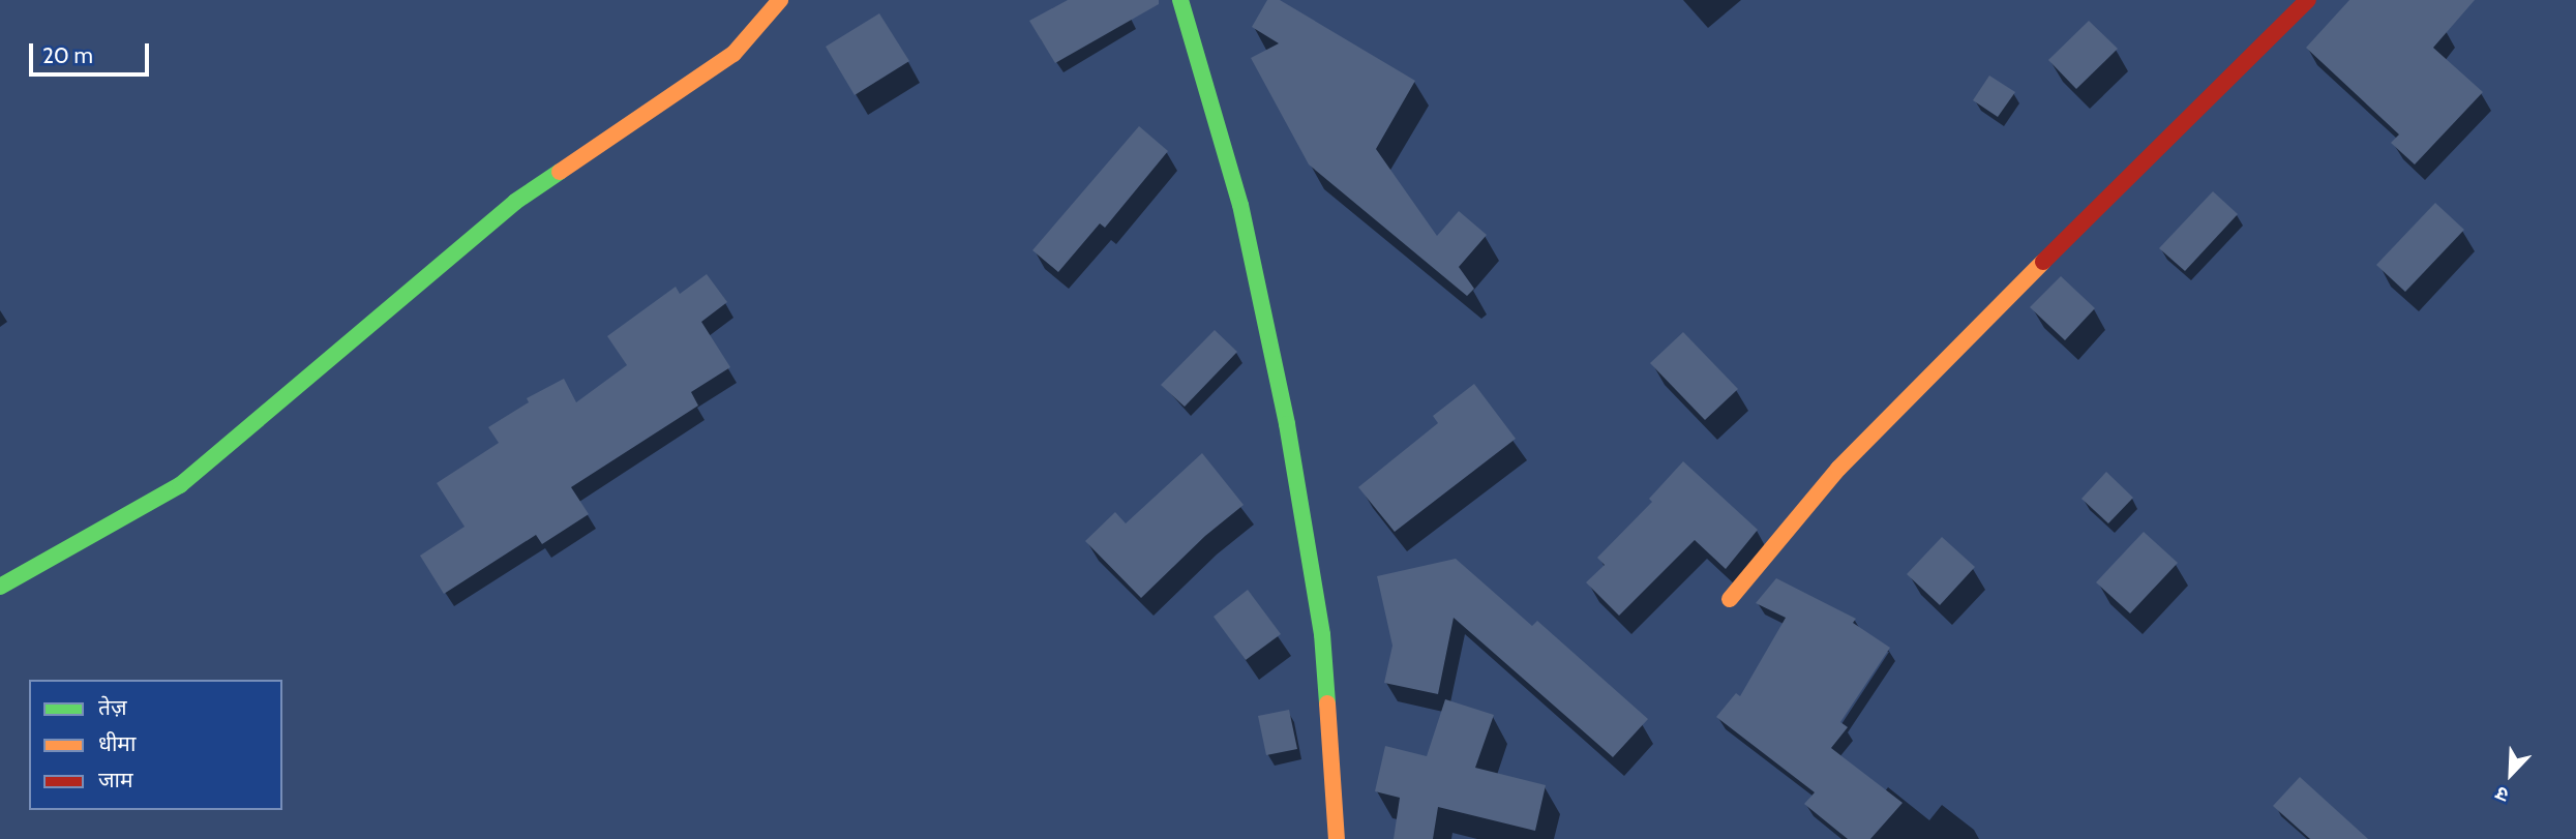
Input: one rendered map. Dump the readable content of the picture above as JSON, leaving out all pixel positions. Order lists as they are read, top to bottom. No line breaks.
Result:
{"legend":["तेज़","धीमा","जाम"],"scale_bar":"20 m","north":"bottom left"}
